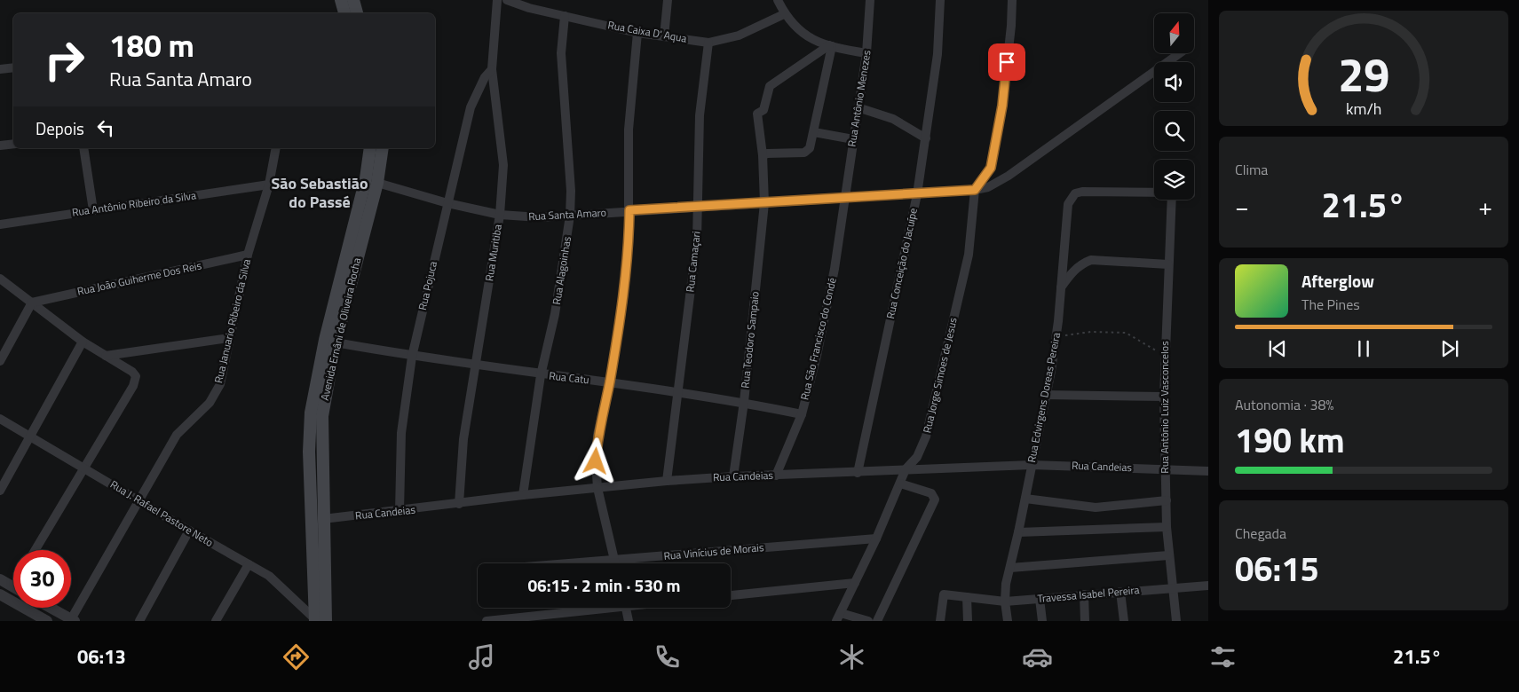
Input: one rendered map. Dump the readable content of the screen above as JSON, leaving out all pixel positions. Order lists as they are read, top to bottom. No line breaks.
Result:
{"streets":{"main road":["Avenida Ernâni de Oliveira Rocha"],"street":["Rua Caixa D' Aqua","Rua Antônio Menezes","Rua Antônio Ribeiro da Silva","Rua Santa Amaro","Rua Muritiba","Rua Camaçari","Rua Conceição do Jacuípe","Rua Alagoinhas","Rua João Guiherme Dos Reis","Rua Pojuca","Rua Januario Ribeiro da Silva","Rua São Francisco do Condé","Rua Teodoro Sampaio","Rua Jorge Simoes de Jesus","Rua Catu","Rua Edvirgens Doreas Pereira","Rua Antônio Luiz Vasconcelos","Rua Candeias","Rua J. Rafael Pastore Neto","Rua Vinícius de Morais","Travessa Isabel Pereira"]},"crossings":[["Rua Caixa D' Aqua","Rua Camaçari"],["Rua Caixa D' Aqua","Rua Alagoinhas"],["Rua Antônio Menezes","Rua Santa Amaro"],["Rua Antônio Menezes","Rua São Francisco do Condé"],["Rua Antônio Ribeiro da Silva","Rua Januario Ribeiro da Silva"],["Rua Santa Amaro","Rua Muritiba"],["Rua Santa Amaro","Rua Camaçari"],["Rua Santa Amaro","Rua Conceição do Jacuípe"],["Rua Santa Amaro","Rua Alagoinhas"],["Rua Santa Amaro","Rua Pojuca"],["Rua Santa Amaro","Avenida Ernâni de Oliveira Rocha"],["Rua Santa Amaro","Rua São Francisco do Condé"],["Rua Santa Amaro","Rua Teodoro Sampaio"],["Rua Santa Amaro","Rua Jorge Simoes de Jesus"],["Rua Muritiba","Rua Pojuca"],["Rua Muritiba","Rua Catu"],["Rua Muritiba","Rua Candeias"],["Rua Camaçari","Rua Catu"],["Rua Camaçari","Rua Candeias"],["Rua Conceição do Jacuípe","Rua Candeias"],["Rua Alagoinhas","Rua Catu"],["Rua Alagoinhas","Rua Candeias"],["Rua João Guiherme Dos Reis","Rua Januario Ribeiro da Silva"],["Rua Pojuca","Rua Catu"],["Rua Pojuca","Rua Candeias"],["Rua Januario Ribeiro da Silva","Rua J. Rafael Pastore Neto"],["Avenida Ernâni de Oliveira Rocha","Rua Catu"],["Avenida Ernâni de Oliveira Rocha","Rua Candeias"],["Avenida Ernâni de Oliveira Rocha","Rua J. Rafael Pastore Neto"],["Rua São Francisco do Condé","Rua Catu"],["Rua São Francisco do Condé","Rua Candeias"],["Rua Teodoro Sampaio","Rua Catu"],["Rua Teodoro Sampaio","Rua Candeias"],["Rua Jorge Simoes de Jesus","Rua Candeias"],["Rua Jorge Simoes de Jesus","Rua Vinícius de Morais"],["Rua Edvirgens Doreas Pereira","Rua Candeias"],["Rua Edvirgens Doreas Pereira","Travessa Isabel Pereira"],["Rua Antônio Luiz Vasconcelos","Rua Candeias"],["Rua Antônio Luiz Vasconcelos","Travessa Isabel Pereira"]],"districts":["São Sebastião do Passé"],"north":"top","page":{"turn":["180 m","Rua Santa Amaro"],"then":"Depois","tile":["Clima",["Autonomia · 38%","190 km"],["Chegada","06:15"]],"heat":["−","21.5°","+"],"song":["Afterglow","The Pines"],"limit":"30","trip":"06:15 · 2 min · 530 m","tabs":["06:13","21.5°"],"gauge":["29","km/h"]}}
